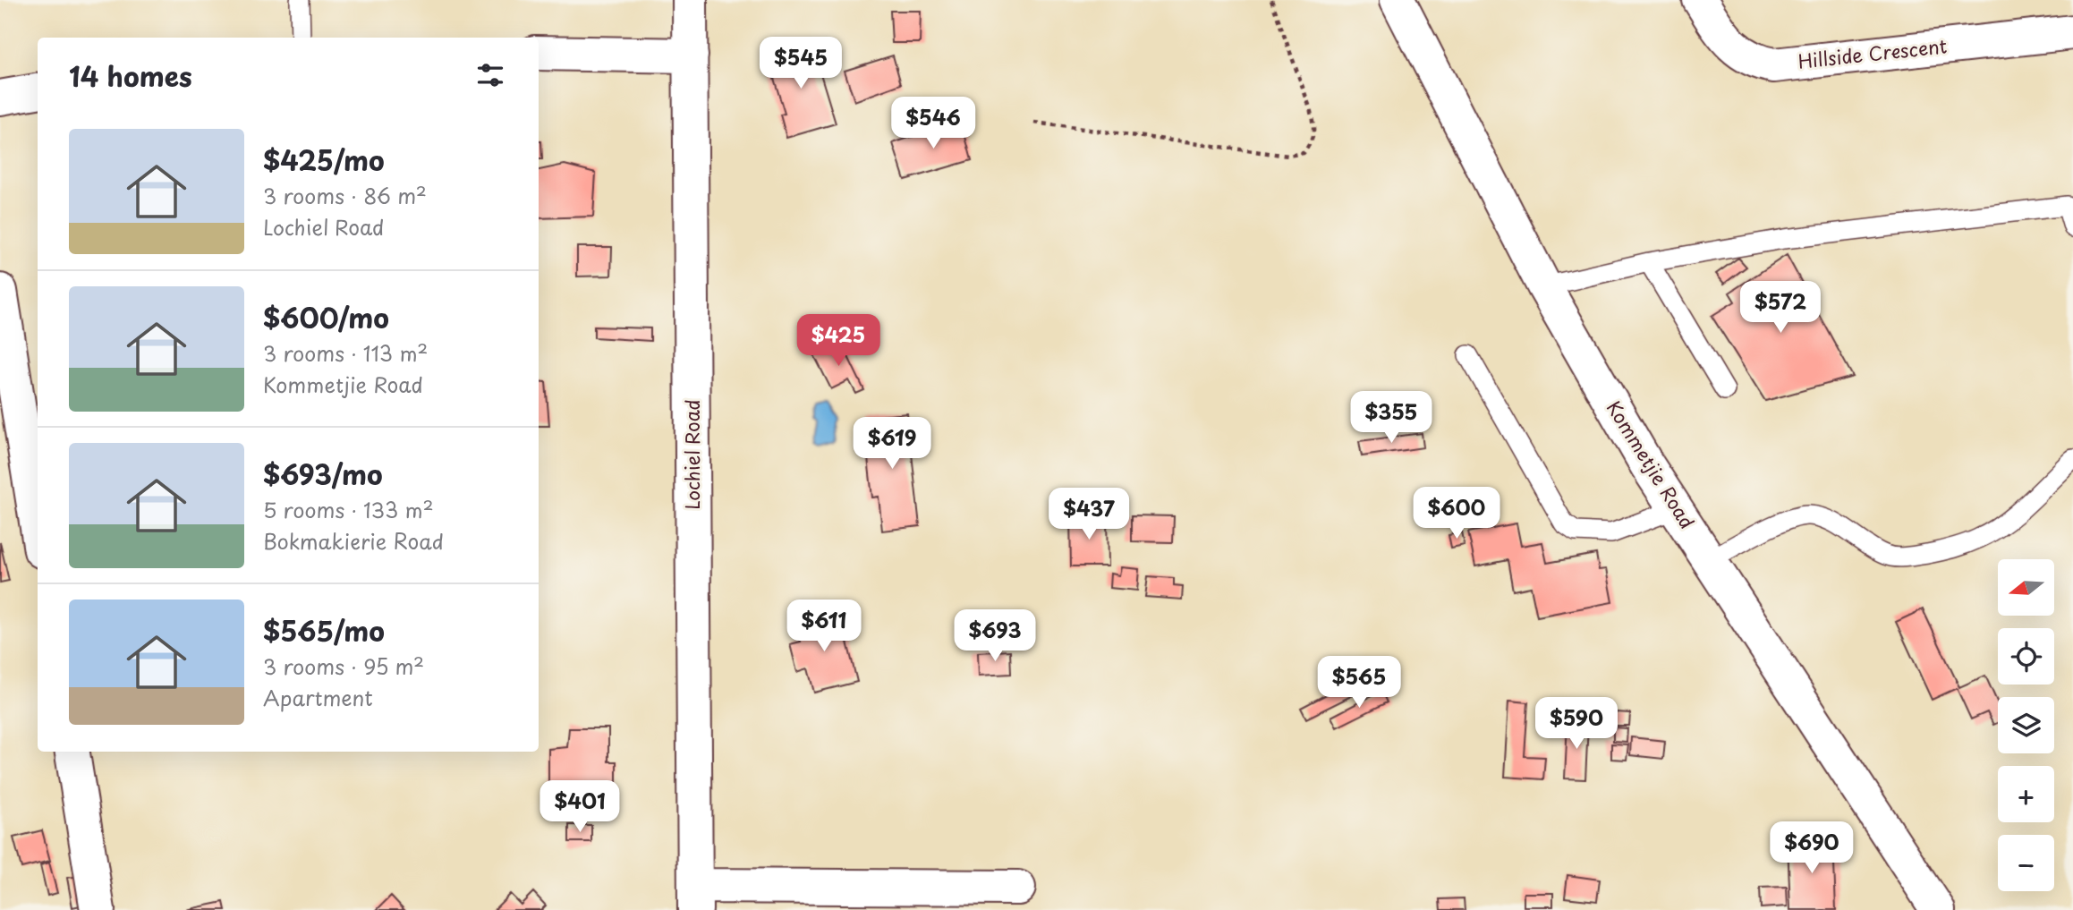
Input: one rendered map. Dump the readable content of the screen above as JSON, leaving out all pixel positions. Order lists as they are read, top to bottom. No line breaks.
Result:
{"streets":{"street":["Hillside Crescent","Lochiel Road","Kommetjie Road"]},"north":"left","page":{"price":["$545","$546","$572","$425","$355","$619","$600","$437","$611","$693","$565","$590","$401","$690"],"heading":"14 homes","list":[{"name":"$425/mo","note":"3 rooms · 86 m² · Lochiel Road"},{"name":"$600/mo","note":"3 rooms · 113 m² · Kommetjie Road"},{"name":"$693/mo","note":"5 rooms · 133 m² · Bokmakierie Road"},{"name":"$565/mo","note":"3 rooms · 95 m² · Apartment"}],"map_buttons":["+","−"]}}
